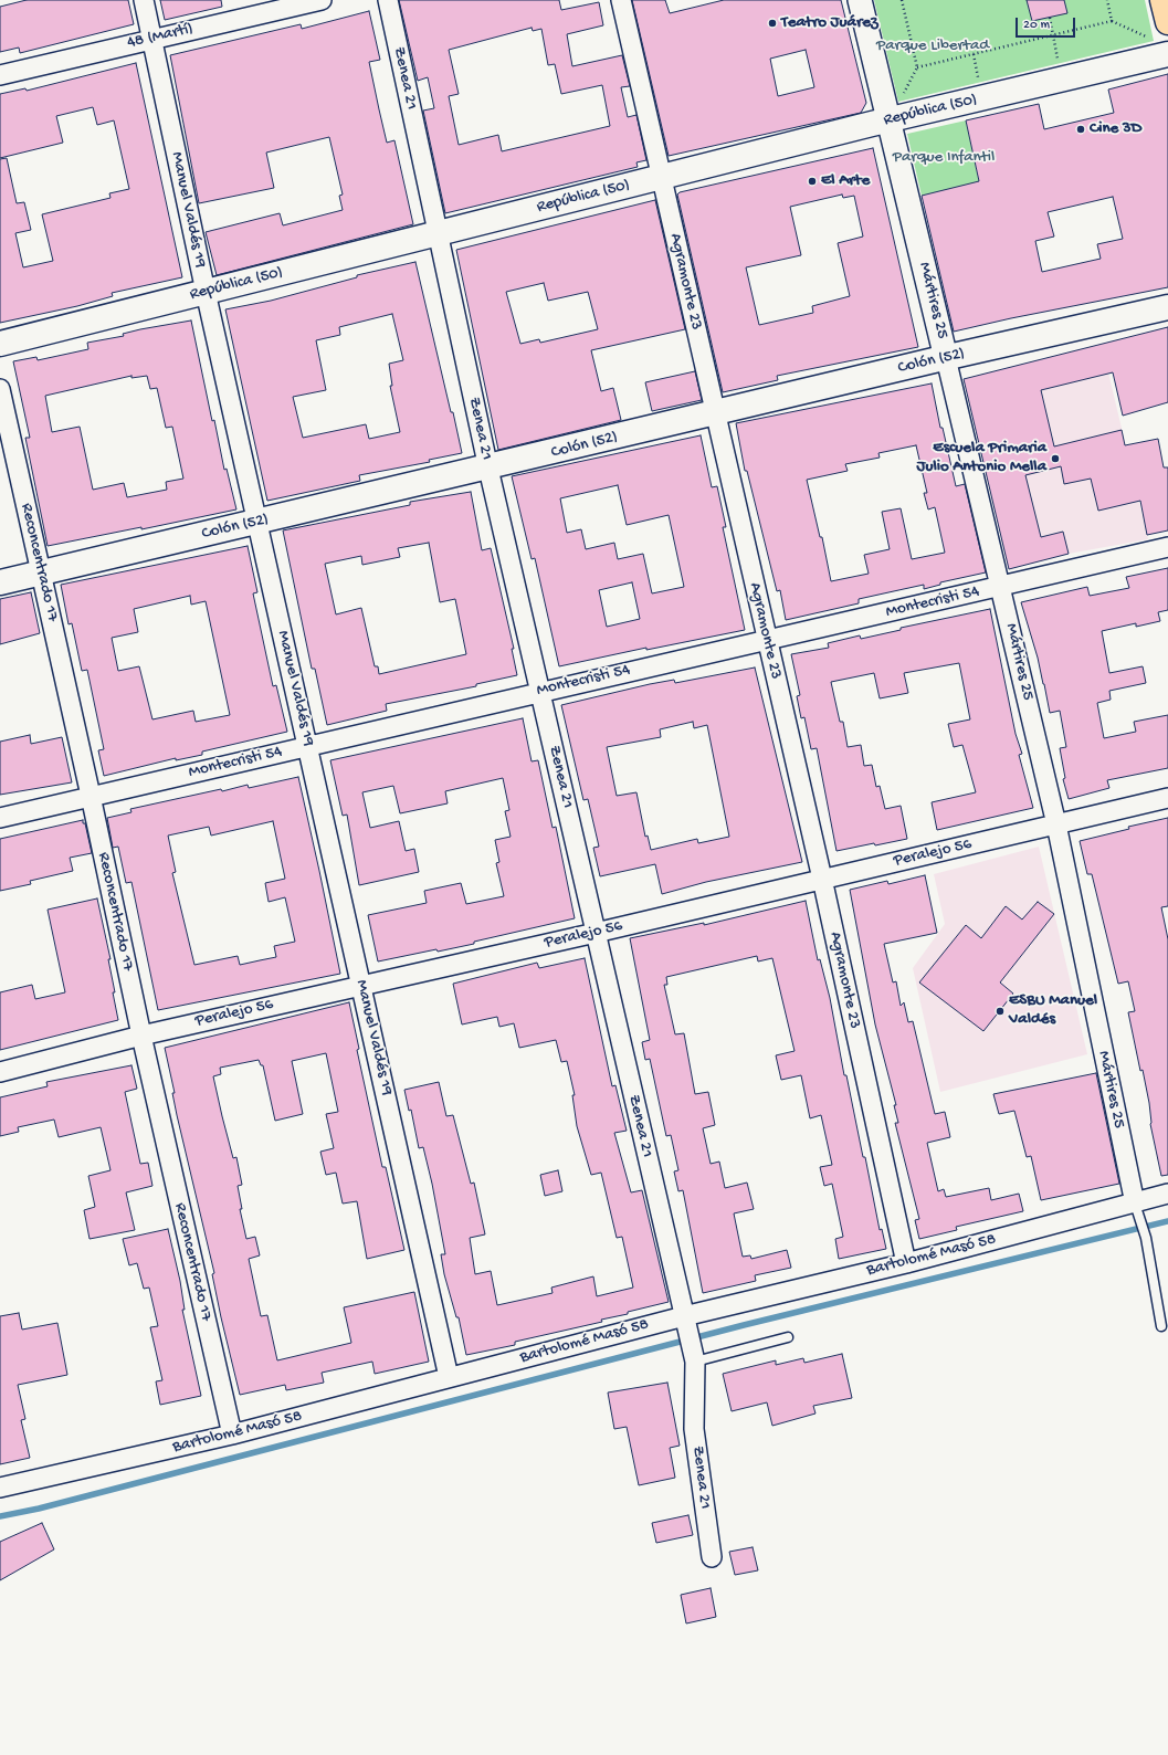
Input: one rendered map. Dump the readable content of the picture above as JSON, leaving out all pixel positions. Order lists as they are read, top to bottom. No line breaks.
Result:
{"streets":{"main road":["República (50)","Colón (52)"],"street":["48 (Martí)","Zenea 21","Manuel Valdés 19","Agramonte 23","Mártires 25","Reconcentrado 17","Montecristi 54","Peralejo 56","Bartolomé Masó 58"]},"crossings":[["48 (Martí)","Manuel Valdés 19"],["Zenea 21","República (50)"],["Zenea 21","Colón (52)"],["Zenea 21","Montecristi 54"],["Zenea 21","Peralejo 56"],["Zenea 21","Bartolomé Masó 58"],["República (50)","Manuel Valdés 19"],["República (50)","Agramonte 23"],["República (50)","Mártires 25"],["Manuel Valdés 19","Colón (52)"],["Manuel Valdés 19","Montecristi 54"],["Manuel Valdés 19","Peralejo 56"],["Manuel Valdés 19","Bartolomé Masó 58"],["Agramonte 23","Colón (52)"],["Agramonte 23","Montecristi 54"],["Agramonte 23","Peralejo 56"],["Agramonte 23","Bartolomé Masó 58"],["Mártires 25","Colón (52)"],["Mártires 25","Montecristi 54"],["Mártires 25","Peralejo 56"],["Mártires 25","Bartolomé Masó 58"],["Colón (52)","Reconcentrado 17"],["Reconcentrado 17","Montecristi 54"],["Reconcentrado 17","Peralejo 56"],["Reconcentrado 17","Bartolomé Masó 58"]],"parks":["Parque Libertad","Parque Infantil"],"places":["Teatro Juárez","Cine 3D","El Arte","Escuela Primaria Julio Antonio Mella","ESBU Manuel Valdés"],"scale_bar":"20 m"}
